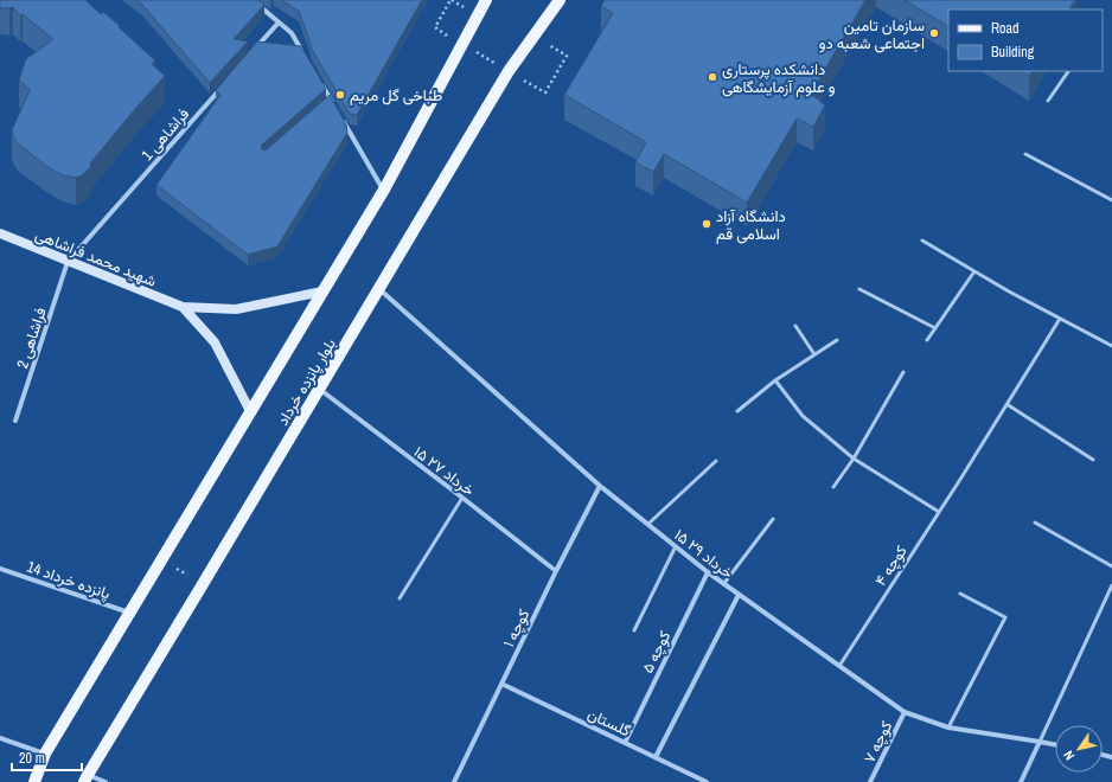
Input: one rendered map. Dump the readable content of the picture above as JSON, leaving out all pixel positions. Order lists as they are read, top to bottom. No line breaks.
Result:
{"streets":{"main road":["شهید محمد فراشاهی","بلوار پانزده خرداد"],"street":["فراشاهی 1","فراشاهی 2","۱۵ خرداد ۲۷","۱۵ خرداد ۲۹","پانزده خرداد 14","کوچه ۱","کوچه ۵","گلستان","کوچه ۷"],"lane":["کوچه ۴"]},"crossings":[["فراشاهی 1","شهید محمد فراشاهی"],["فراشاهی 1","فراشاهی 2"],["شهید محمد فراشاهی","فراشاهی 2"],["بلوار پانزده خرداد","۱۵ خرداد ۲۷"],["بلوار پانزده خرداد","۱۵ خرداد ۲۹"],["بلوار پانزده خرداد","پانزده خرداد 14"],["۱۵ خرداد ۲۷","کوچه ۱"],["۱۵ خرداد ۲۹","کوچه ۴"],["۱۵ خرداد ۲۹","کوچه ۱"],["۱۵ خرداد ۲۹","کوچه ۵"],["۱۵ خرداد ۲۹","کوچه ۷"],["کوچه ۱","گلستان"],["کوچه ۵","گلستان"]],"places":["سازمان تامین اجتماعی شعبه دو","دانشکده پرستاری و علوم آزمایشگاهی","طباخی گل مریم","دانشگاه آزاد اسلامی قم"],"legend":["Road","Building"],"scale_bar":"20 m","north":"bottom left"}
